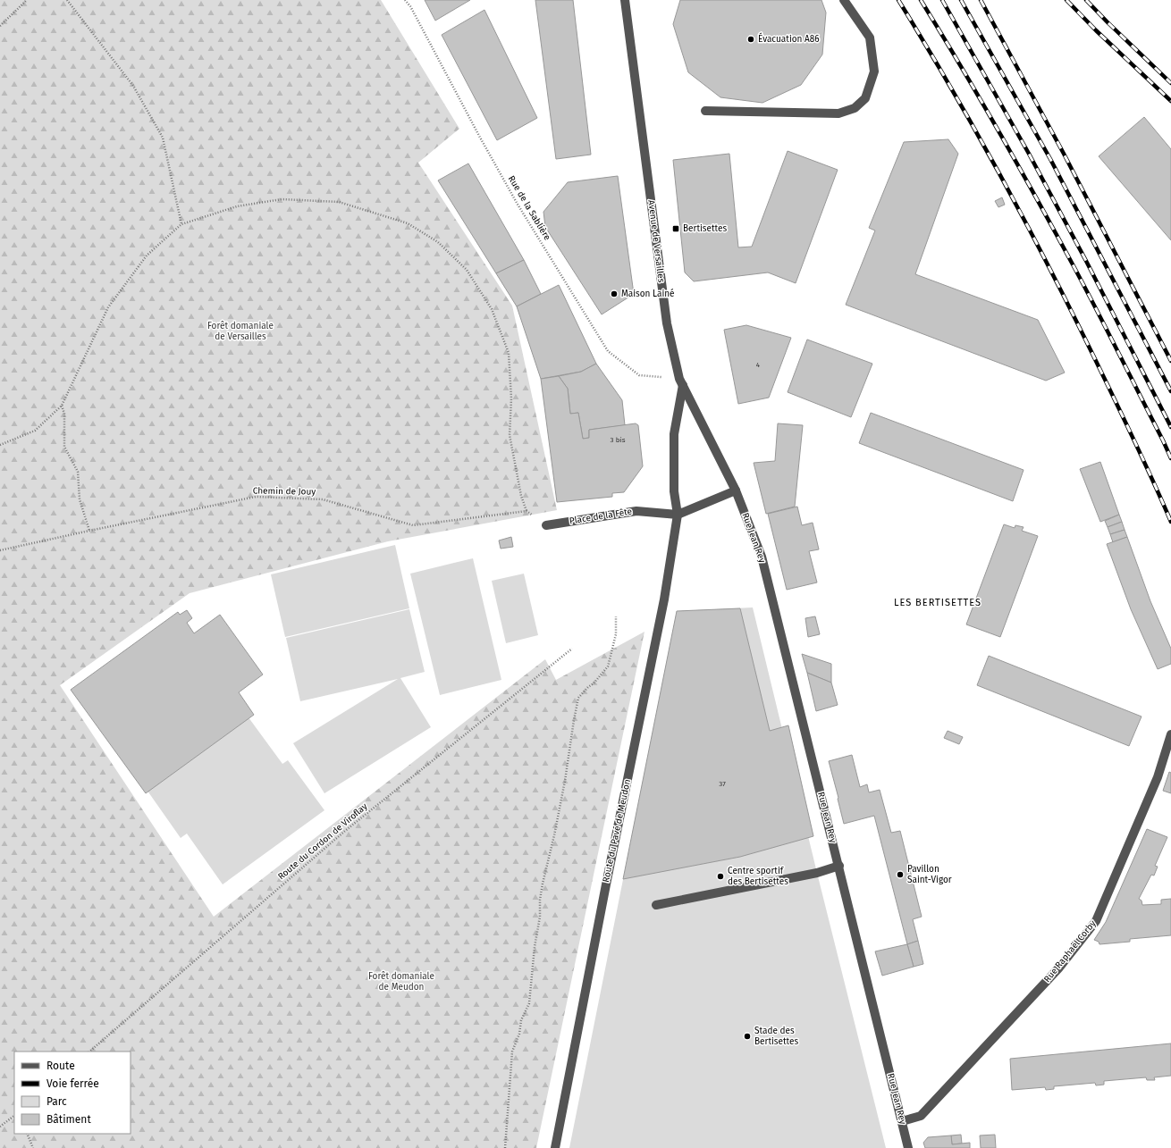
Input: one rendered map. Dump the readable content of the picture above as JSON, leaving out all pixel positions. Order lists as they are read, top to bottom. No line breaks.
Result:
{"streets":{"street":["Avenue de Versailles","Place de la Fête","Rue Jean Rey","Route du Pavé de Meudon","Rue Raphaël Corby"],"path":["Rue de la Sablière","Chemin de Jouy","Route du Cordon de Viroflay"]},"crossings":[["Rue de la Sablière","Avenue de Versailles"],["Rue de la Sablière","Route du Pavé de Meudon"],["Avenue de Versailles","Rue Jean Rey"],["Avenue de Versailles","Route du Pavé de Meudon"],["Place de la Fête","Route du Pavé de Meudon"],["Rue Jean Rey","Rue Raphaël Corby"]],"districts":["LES BERTISETTES"],"parks":["Forêt domaniale de Versailles","Forêt domaniale de Meudon"],"places":{"other":["Évacuation A86","Maison Lainé","Pavillon Saint-Vigor","Centre sportif des Bertisettes","Stade des Bertisettes"],"transit":["Bertisettes"]},"house_numbers":["4","3 bis","37"],"legend":["Route","Voie ferrée","Parc","Bâtiment"]}
